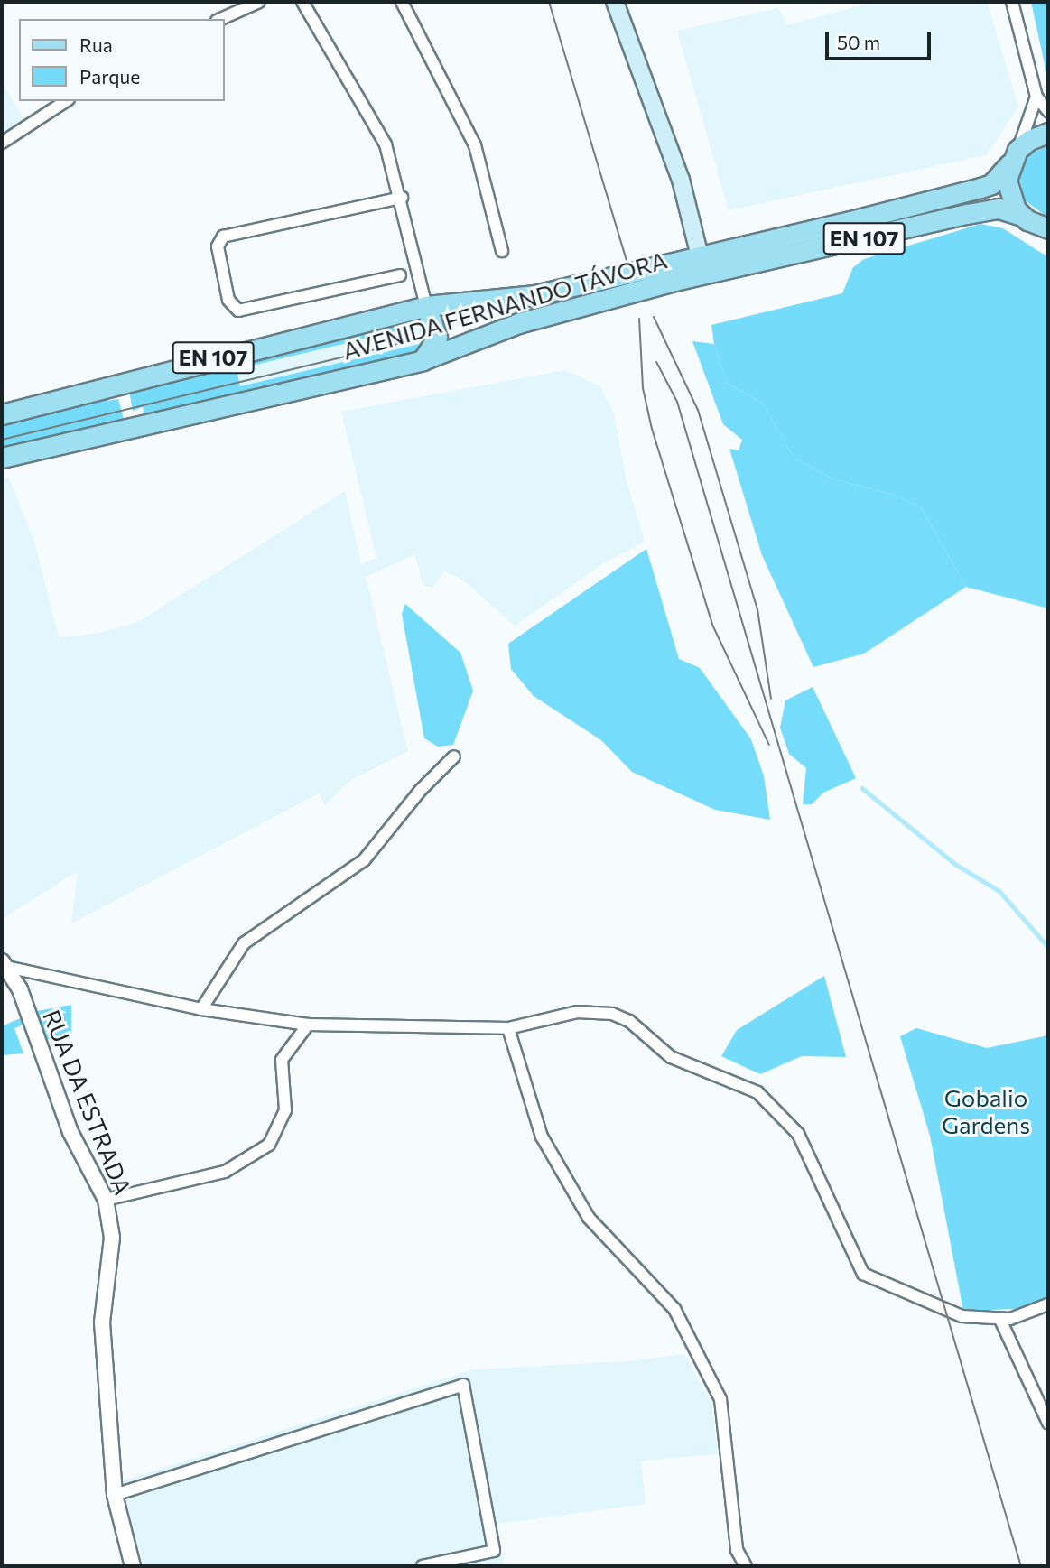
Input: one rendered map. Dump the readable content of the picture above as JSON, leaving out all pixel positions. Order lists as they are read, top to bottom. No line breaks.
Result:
{"streets":{"main road":["EN 107","AVENIDA FERNANDO TÁVORA"],"street":["RUA DA ESTRADA"]},"crossings":[["EN 107","AVENIDA FERNANDO TÁVORA"]],"parks":["Gobalio Gardens"],"legend":["Rua","Parque"],"scale_bar":"50 m"}
